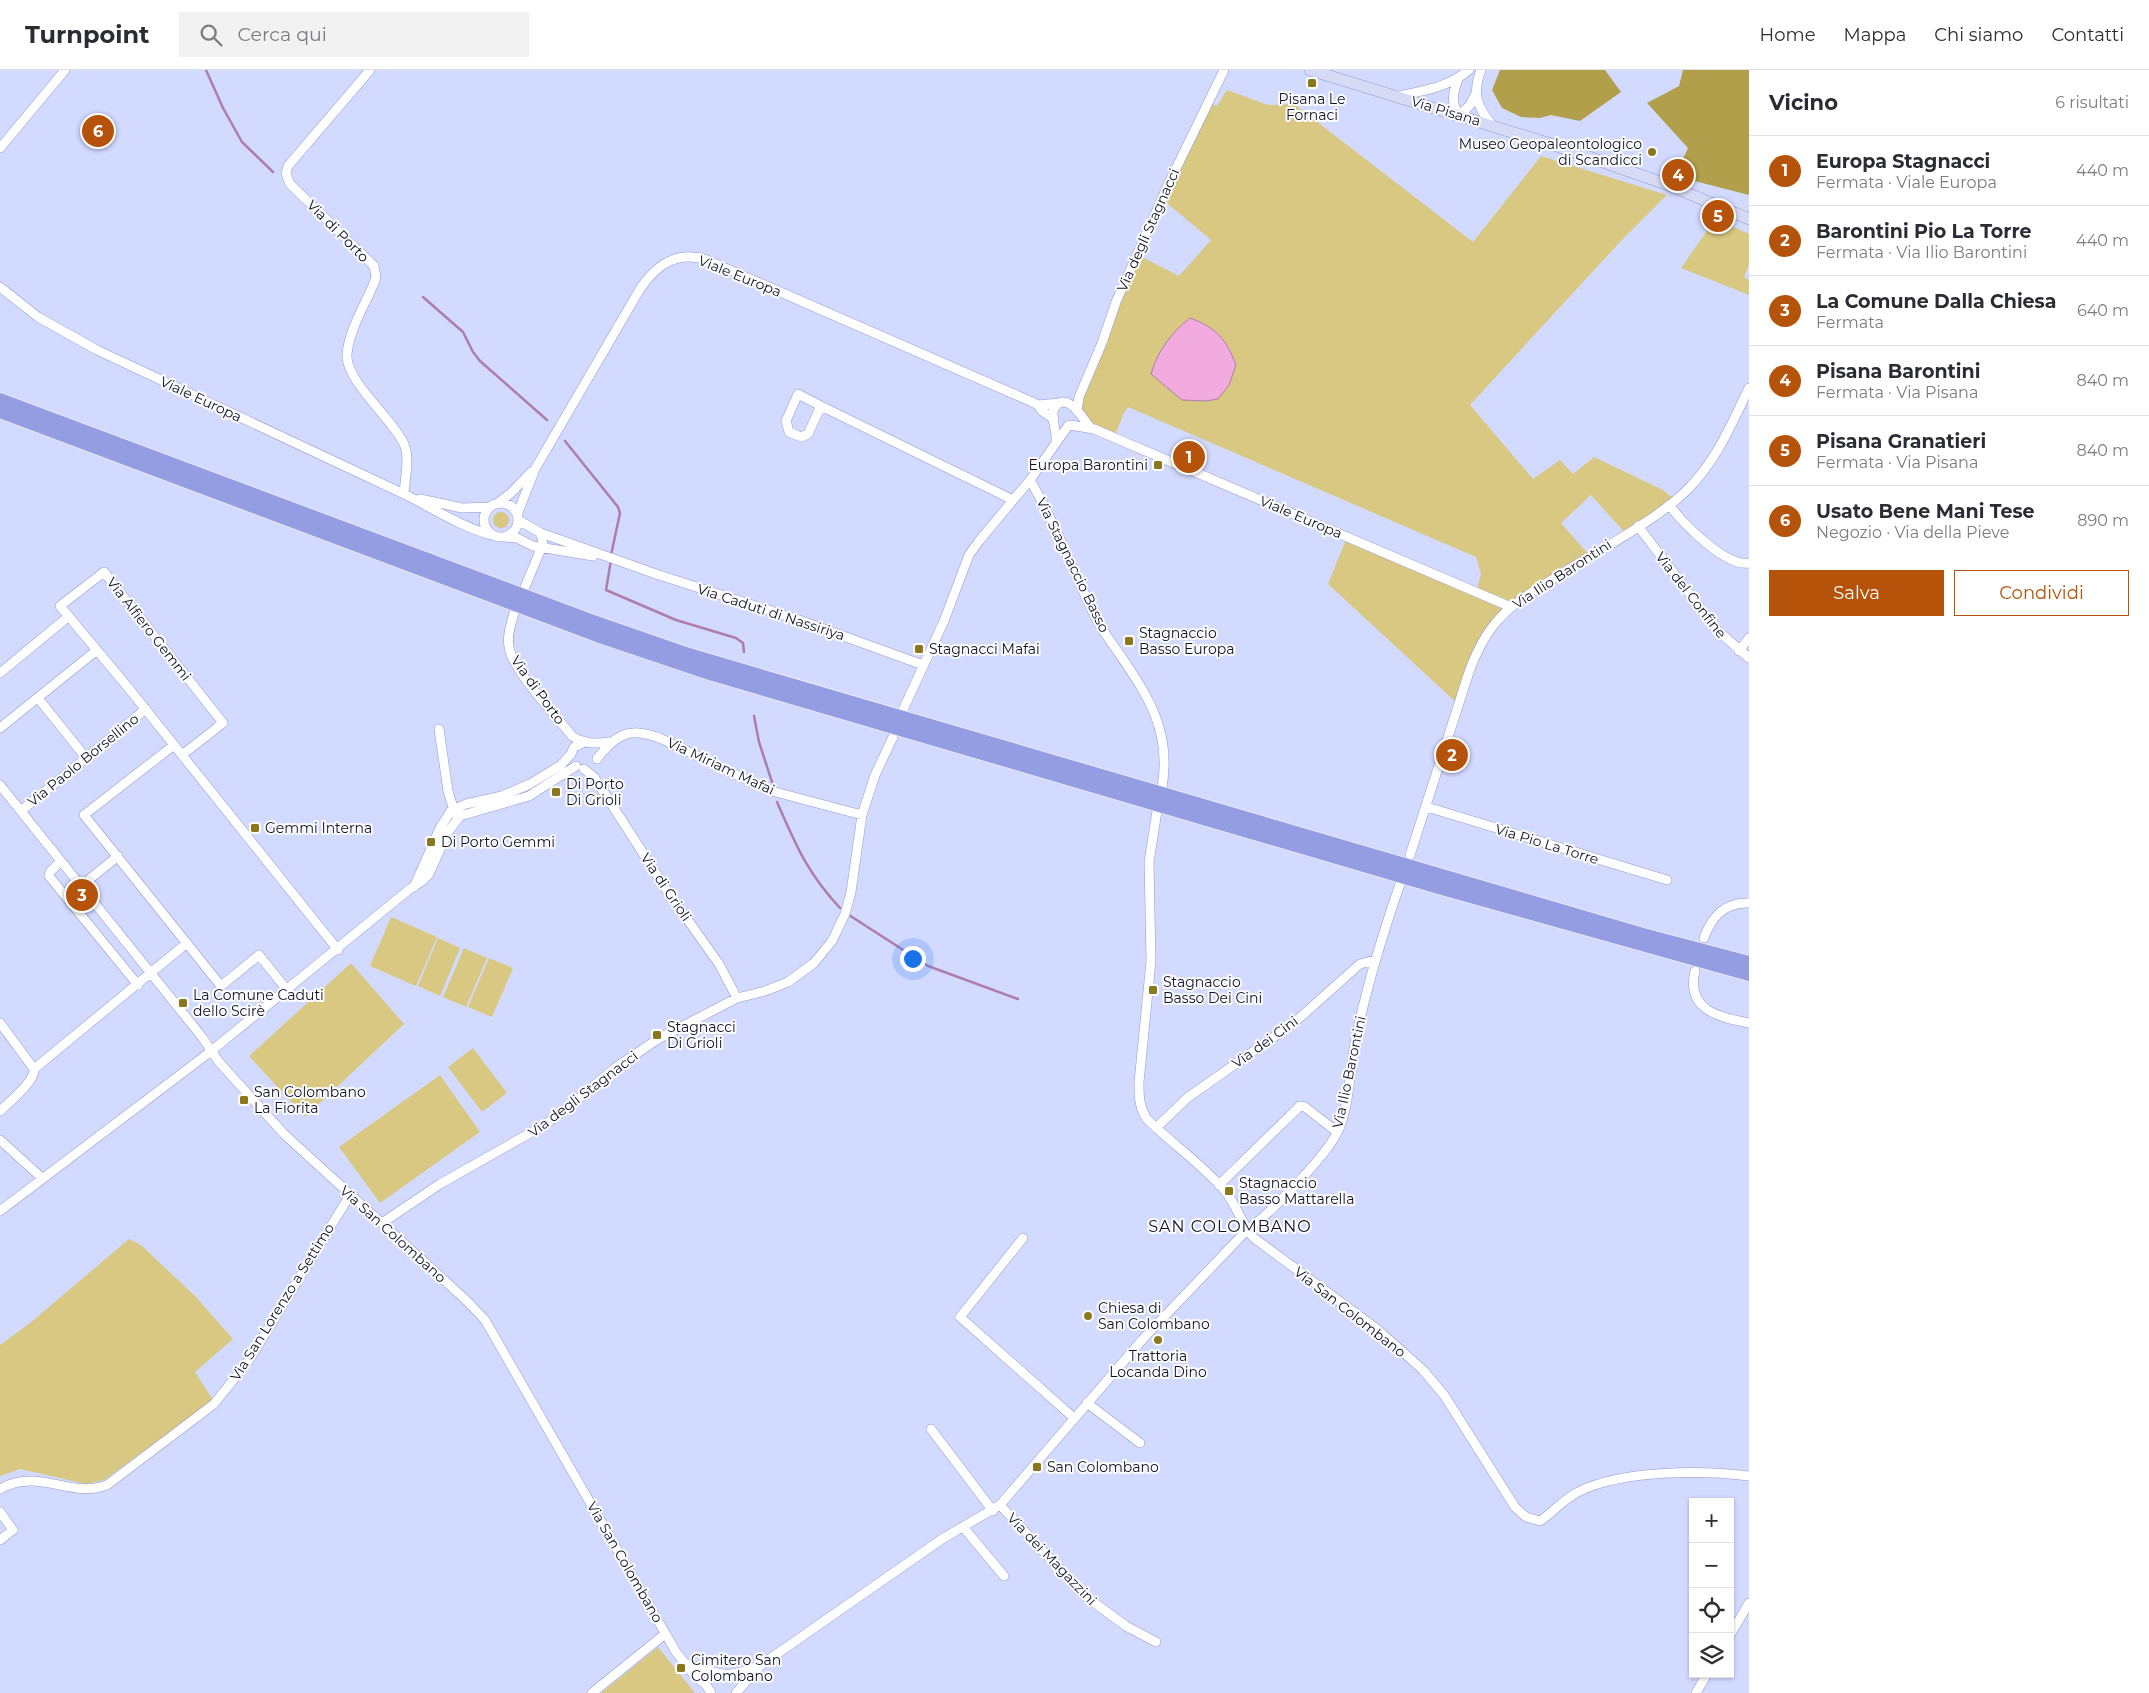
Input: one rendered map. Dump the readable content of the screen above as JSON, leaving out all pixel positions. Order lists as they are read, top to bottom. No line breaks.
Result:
{"streets":{"main road":["Via Pisana"],"street":["Via degli Stagnacci","Via di Porto","Viale Europa","Via Stagnaccio Basso","Via Ilio Barontini","Via del Confine","Via Caduti di Nassiriya","Via Alfiero Gemmi","Via Paolo Borsellino","Via Miriam Mafai","Via Pio La Torre","Via di Grioli","Via dei Cini","Via San Colombano","Via San Lorenzo a Settimo","Via dei Magazzini"]},"crossings":[["Via degli Stagnacci","Viale Europa"],["Via degli Stagnacci","Via Stagnaccio Basso"],["Via degli Stagnacci","Via Caduti di Nassiriya"],["Via degli Stagnacci","Via Miriam Mafai"],["Via degli Stagnacci","Via di Grioli"],["Via degli Stagnacci","Via San Colombano"],["Via di Porto","Viale Europa"],["Via di Porto","Via Miriam Mafai"],["Via di Porto","Via di Grioli"],["Viale Europa","Via Ilio Barontini"],["Via Ilio Barontini","Via del Confine"],["Via Ilio Barontini","Via Pio La Torre"],["Via Ilio Barontini","Via dei Cini"],["Via Ilio Barontini","Via San Colombano"],["Via Paolo Borsellino","Via San Colombano"],["Via Miriam Mafai","Via di Grioli"],["Via San Colombano","Via San Lorenzo a Settimo"]],"districts":["SAN COLOMBANO"],"places":{"transit":["Pisana Le Fornaci","Europa Barontini","Stagnaccio Basso Europa","Stagnacci Mafai","Di Porto Di Grioli","Gemmi Interna","Di Porto Gemmi","Stagnaccio Basso Dei Cini","La Comune Caduti dello Scirè","Stagnacci Di Grioli","San Colombano La Fiorita","Stagnaccio Basso Mattarella","San Colombano","Cimitero San Colombano"],"other":["Museo Geopaleontologico di Scandicci","Chiesa di San Colombano","Trattoria Locanda Dino"]},"page":{"header":"Turnpoint","search":"Cerca qui","nav":["Home","Mappa","Chi siamo","Contatti"],"heading":["Vicino","6 risultati"],"pins":["6","4","5","1","2","3"],"list":[{"mark":"1","name":"Europa Stagnacci","note":"Fermata · Viale Europa","value":"440 m"},{"mark":"2","name":"Barontini Pio La Torre","note":"Fermata · Via Ilio Barontini","value":"440 m"},{"mark":"3","name":"La Comune Dalla Chiesa","note":"Fermata","value":"640 m"},{"mark":"4","name":"Pisana Barontini","note":"Fermata · Via Pisana","value":"840 m"},{"mark":"5","name":"Pisana Granatieri","note":"Fermata · Via Pisana","value":"840 m"},{"mark":"6","name":"Usato Bene Mani Tese","note":"Negozio · Via della Pieve","value":"890 m"}],"buttons":["Salva","Condividi"],"map_buttons":["+","−"]}}
